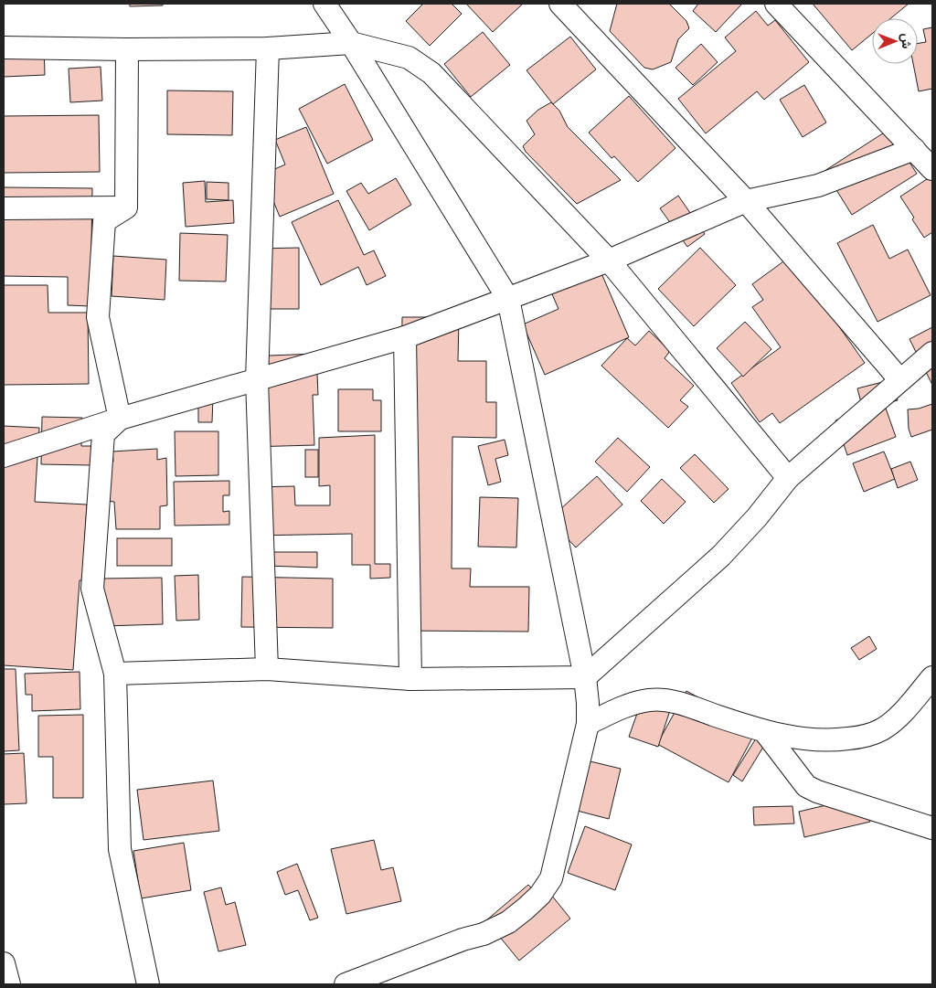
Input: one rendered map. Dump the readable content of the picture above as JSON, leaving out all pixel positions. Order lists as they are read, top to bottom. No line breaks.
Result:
{"north":"right"}
